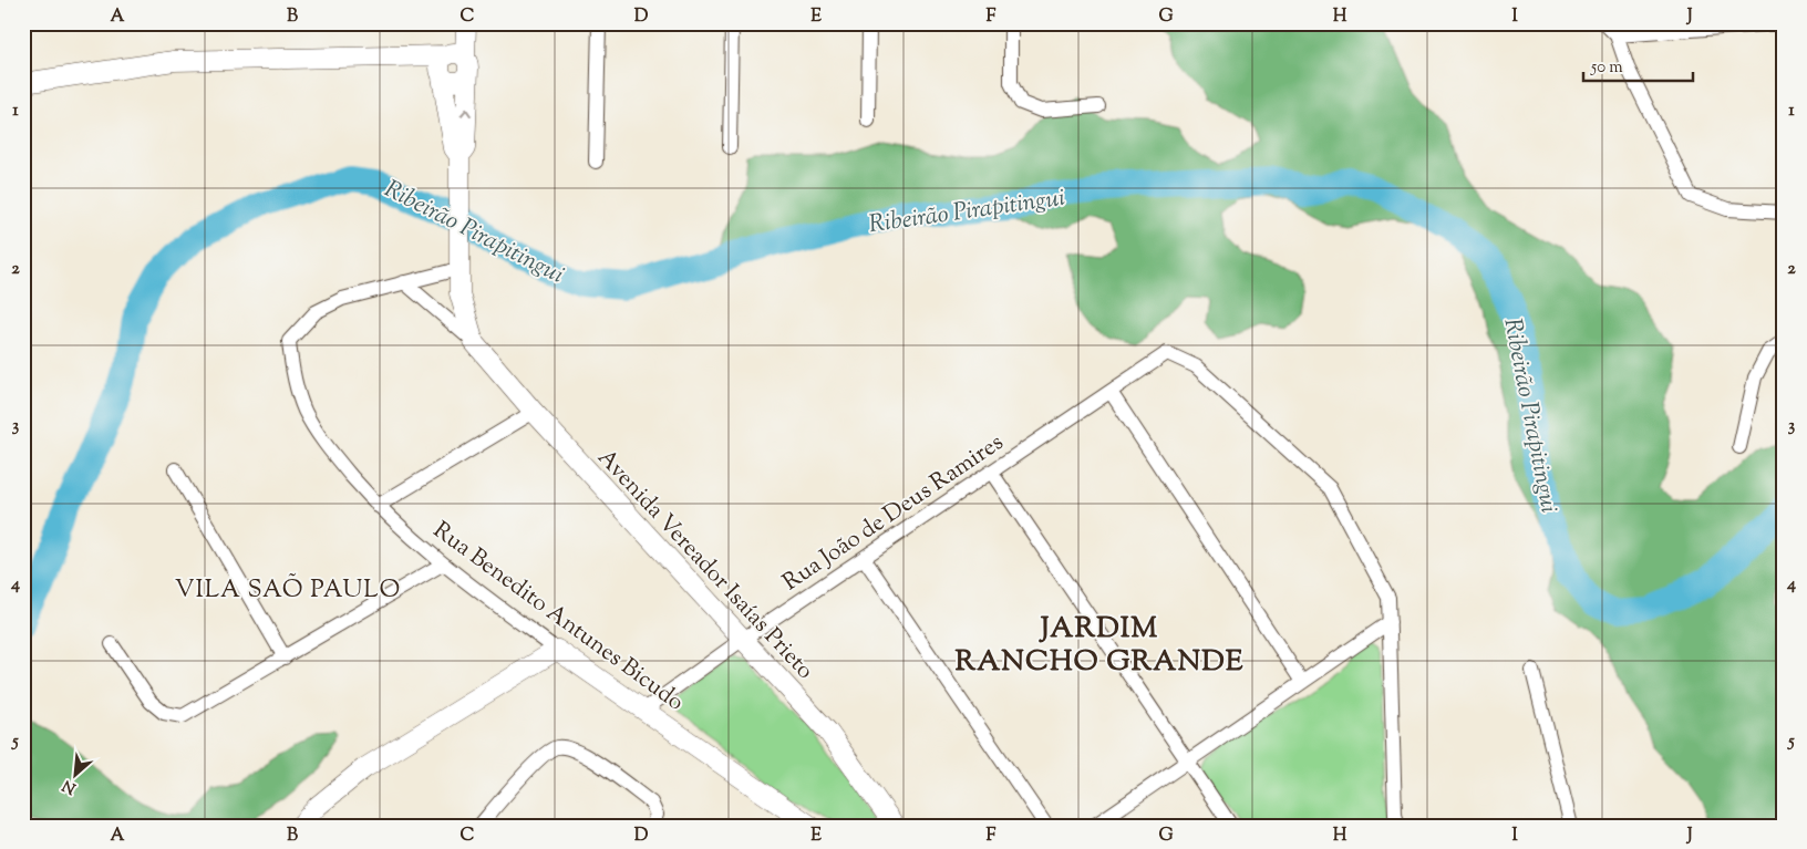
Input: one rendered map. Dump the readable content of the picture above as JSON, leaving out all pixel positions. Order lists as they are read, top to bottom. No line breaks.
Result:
{"streets":{"main road":["Avenida Vereador Isaías Prieto","Rua Benedito Antunes Bicudo"],"street":["Rua João de Deus Ramires"]},"crossings":[["Rua João de Deus Ramires","Avenida Vereador Isaías Prieto"],["Rua João de Deus Ramires","Rua Benedito Antunes Bicudo"],["Avenida Vereador Isaías Prieto","Rua Benedito Antunes Bicudo"]],"districts":["VILA SAÕ PAULO","JARDIM RANCHO GRANDE"],"water":["Ribeirão Pirapitingui"],"scale_bar":"50 m","north":"bottom left","grid":{"columns":["A","B","C","D","E","F","G","H","I","J"],"rows":["1","2","3","4","5"]}}
